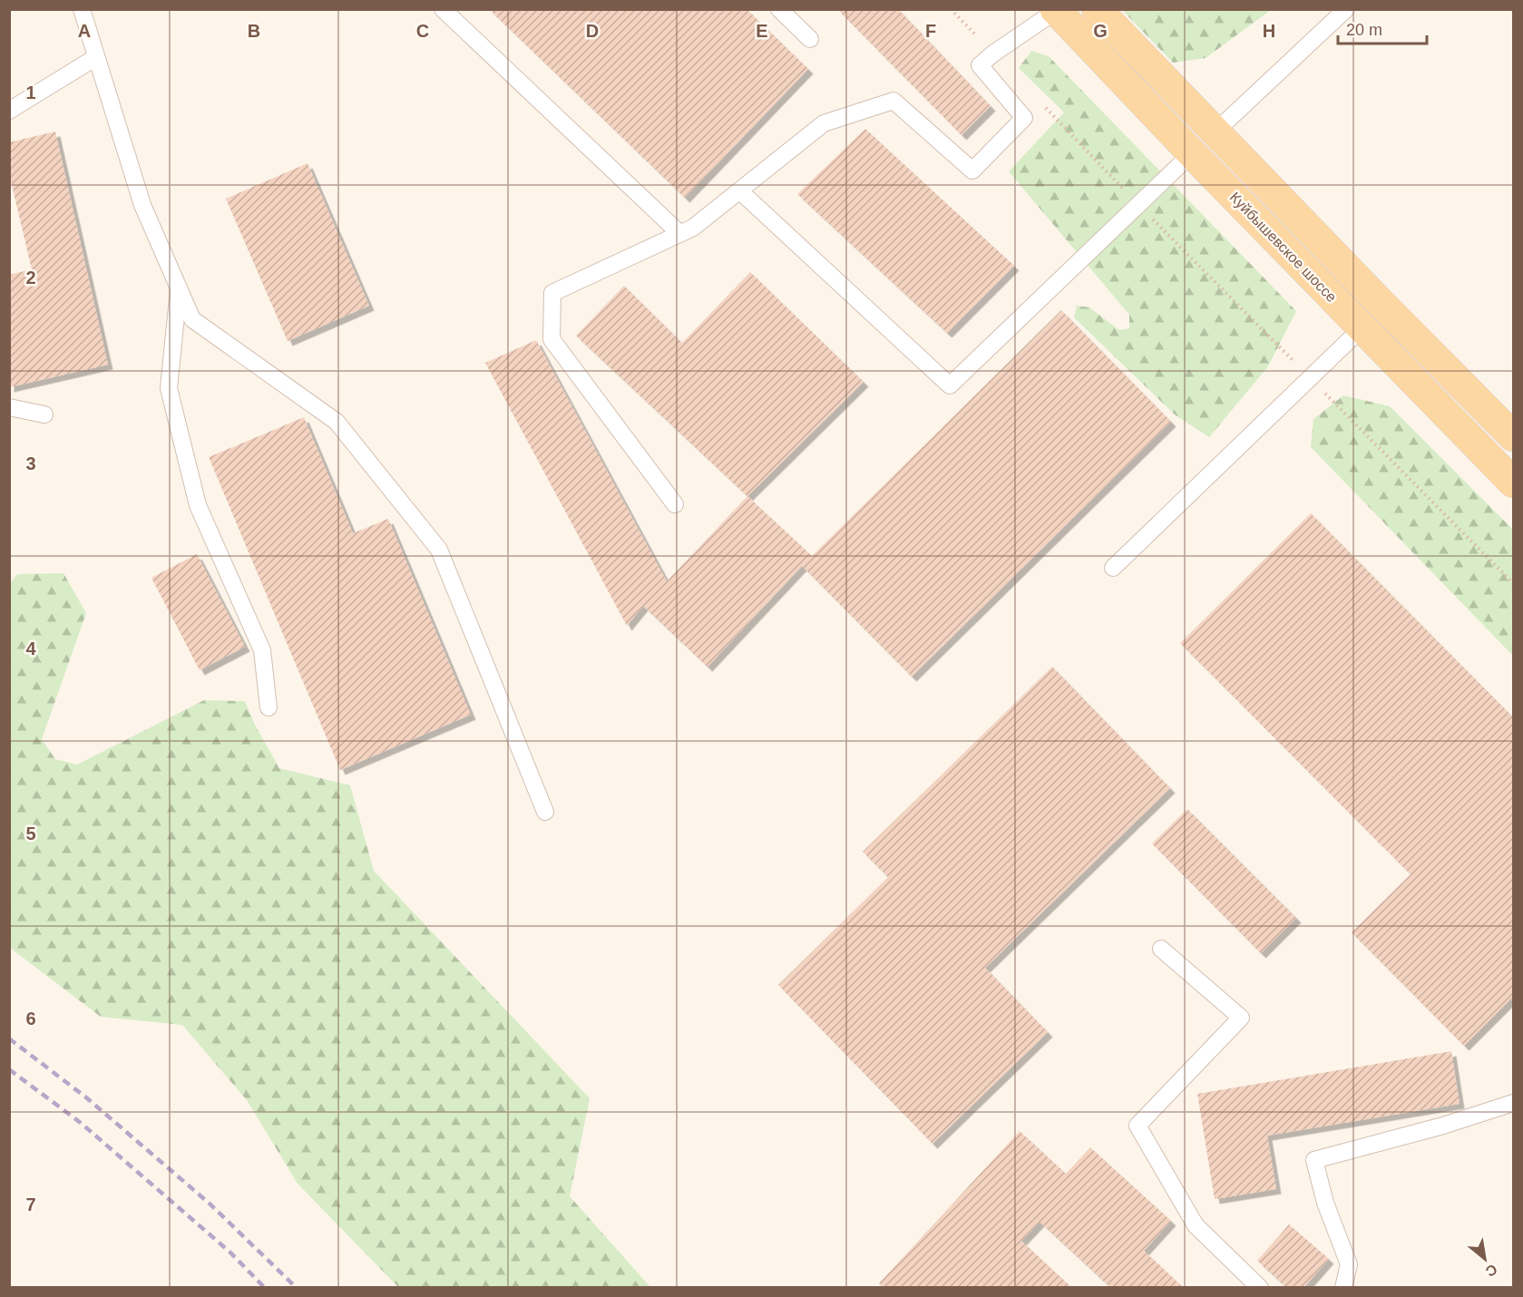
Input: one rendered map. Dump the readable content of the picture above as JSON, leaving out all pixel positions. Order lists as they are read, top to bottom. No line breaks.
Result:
{"streets":{"main road":["Куйбышевское шоссе"]},"scale_bar":"20 m","north":"bottom right","grid":{"columns":["A","B","C","D","E","F","G","H"],"rows":["1","2","3","4","5","6","7"]}}
